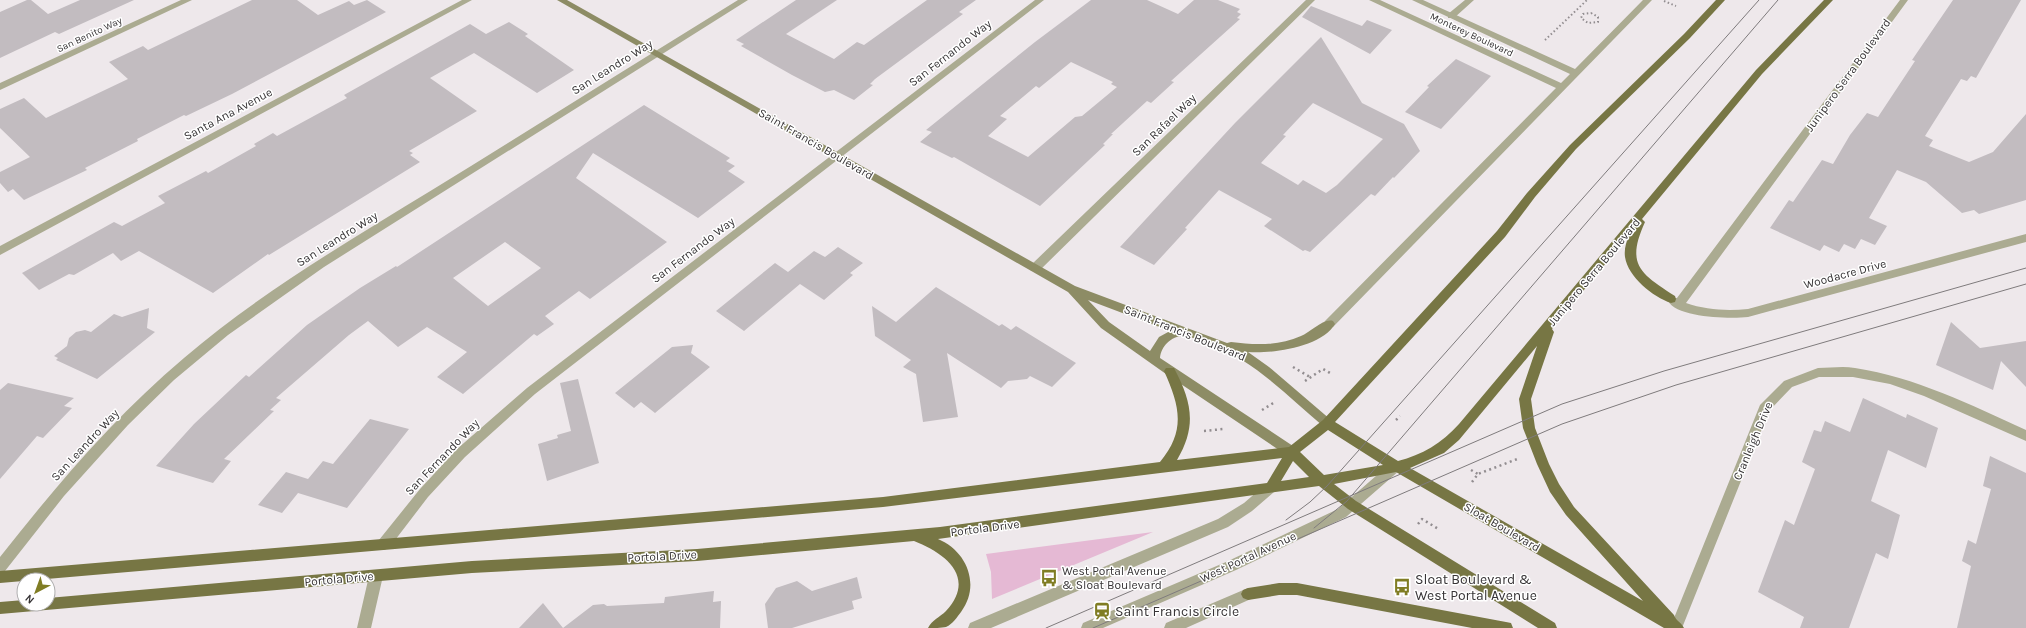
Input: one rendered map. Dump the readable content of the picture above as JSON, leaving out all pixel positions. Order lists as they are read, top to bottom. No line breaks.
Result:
{"streets":{"main road":["Junipero Serra Boulevard","Saint Francis Boulevard","Sloat Boulevard","Portola Drive"],"street":["San Benito Way","Monterey Boulevard","San Fernando Way","San Leandro Way","Santa Ana Avenue","San Rafael Way","Woodacre Drive","Cranleigh Drive","West Portal Avenue"]},"crossings":[["San Fernando Way","Saint Francis Boulevard"],["San Leandro Way","Saint Francis Boulevard"],["Junipero Serra Boulevard","Woodacre Drive"],["Junipero Serra Boulevard","Sloat Boulevard"],["Junipero Serra Boulevard","Portola Drive"],["Junipero Serra Boulevard","West Portal Avenue"],["San Rafael Way","Saint Francis Boulevard"],["Saint Francis Boulevard","Sloat Boulevard"],["Cranleigh Drive","Sloat Boulevard"],["Sloat Boulevard","West Portal Avenue"]],"places":{"bus stop":["West Portal Avenue & Sloat Boulevard","Sloat Boulevard & West Portal Avenue"],"station":["Saint Francis Circle"]},"north":"bottom left"}
